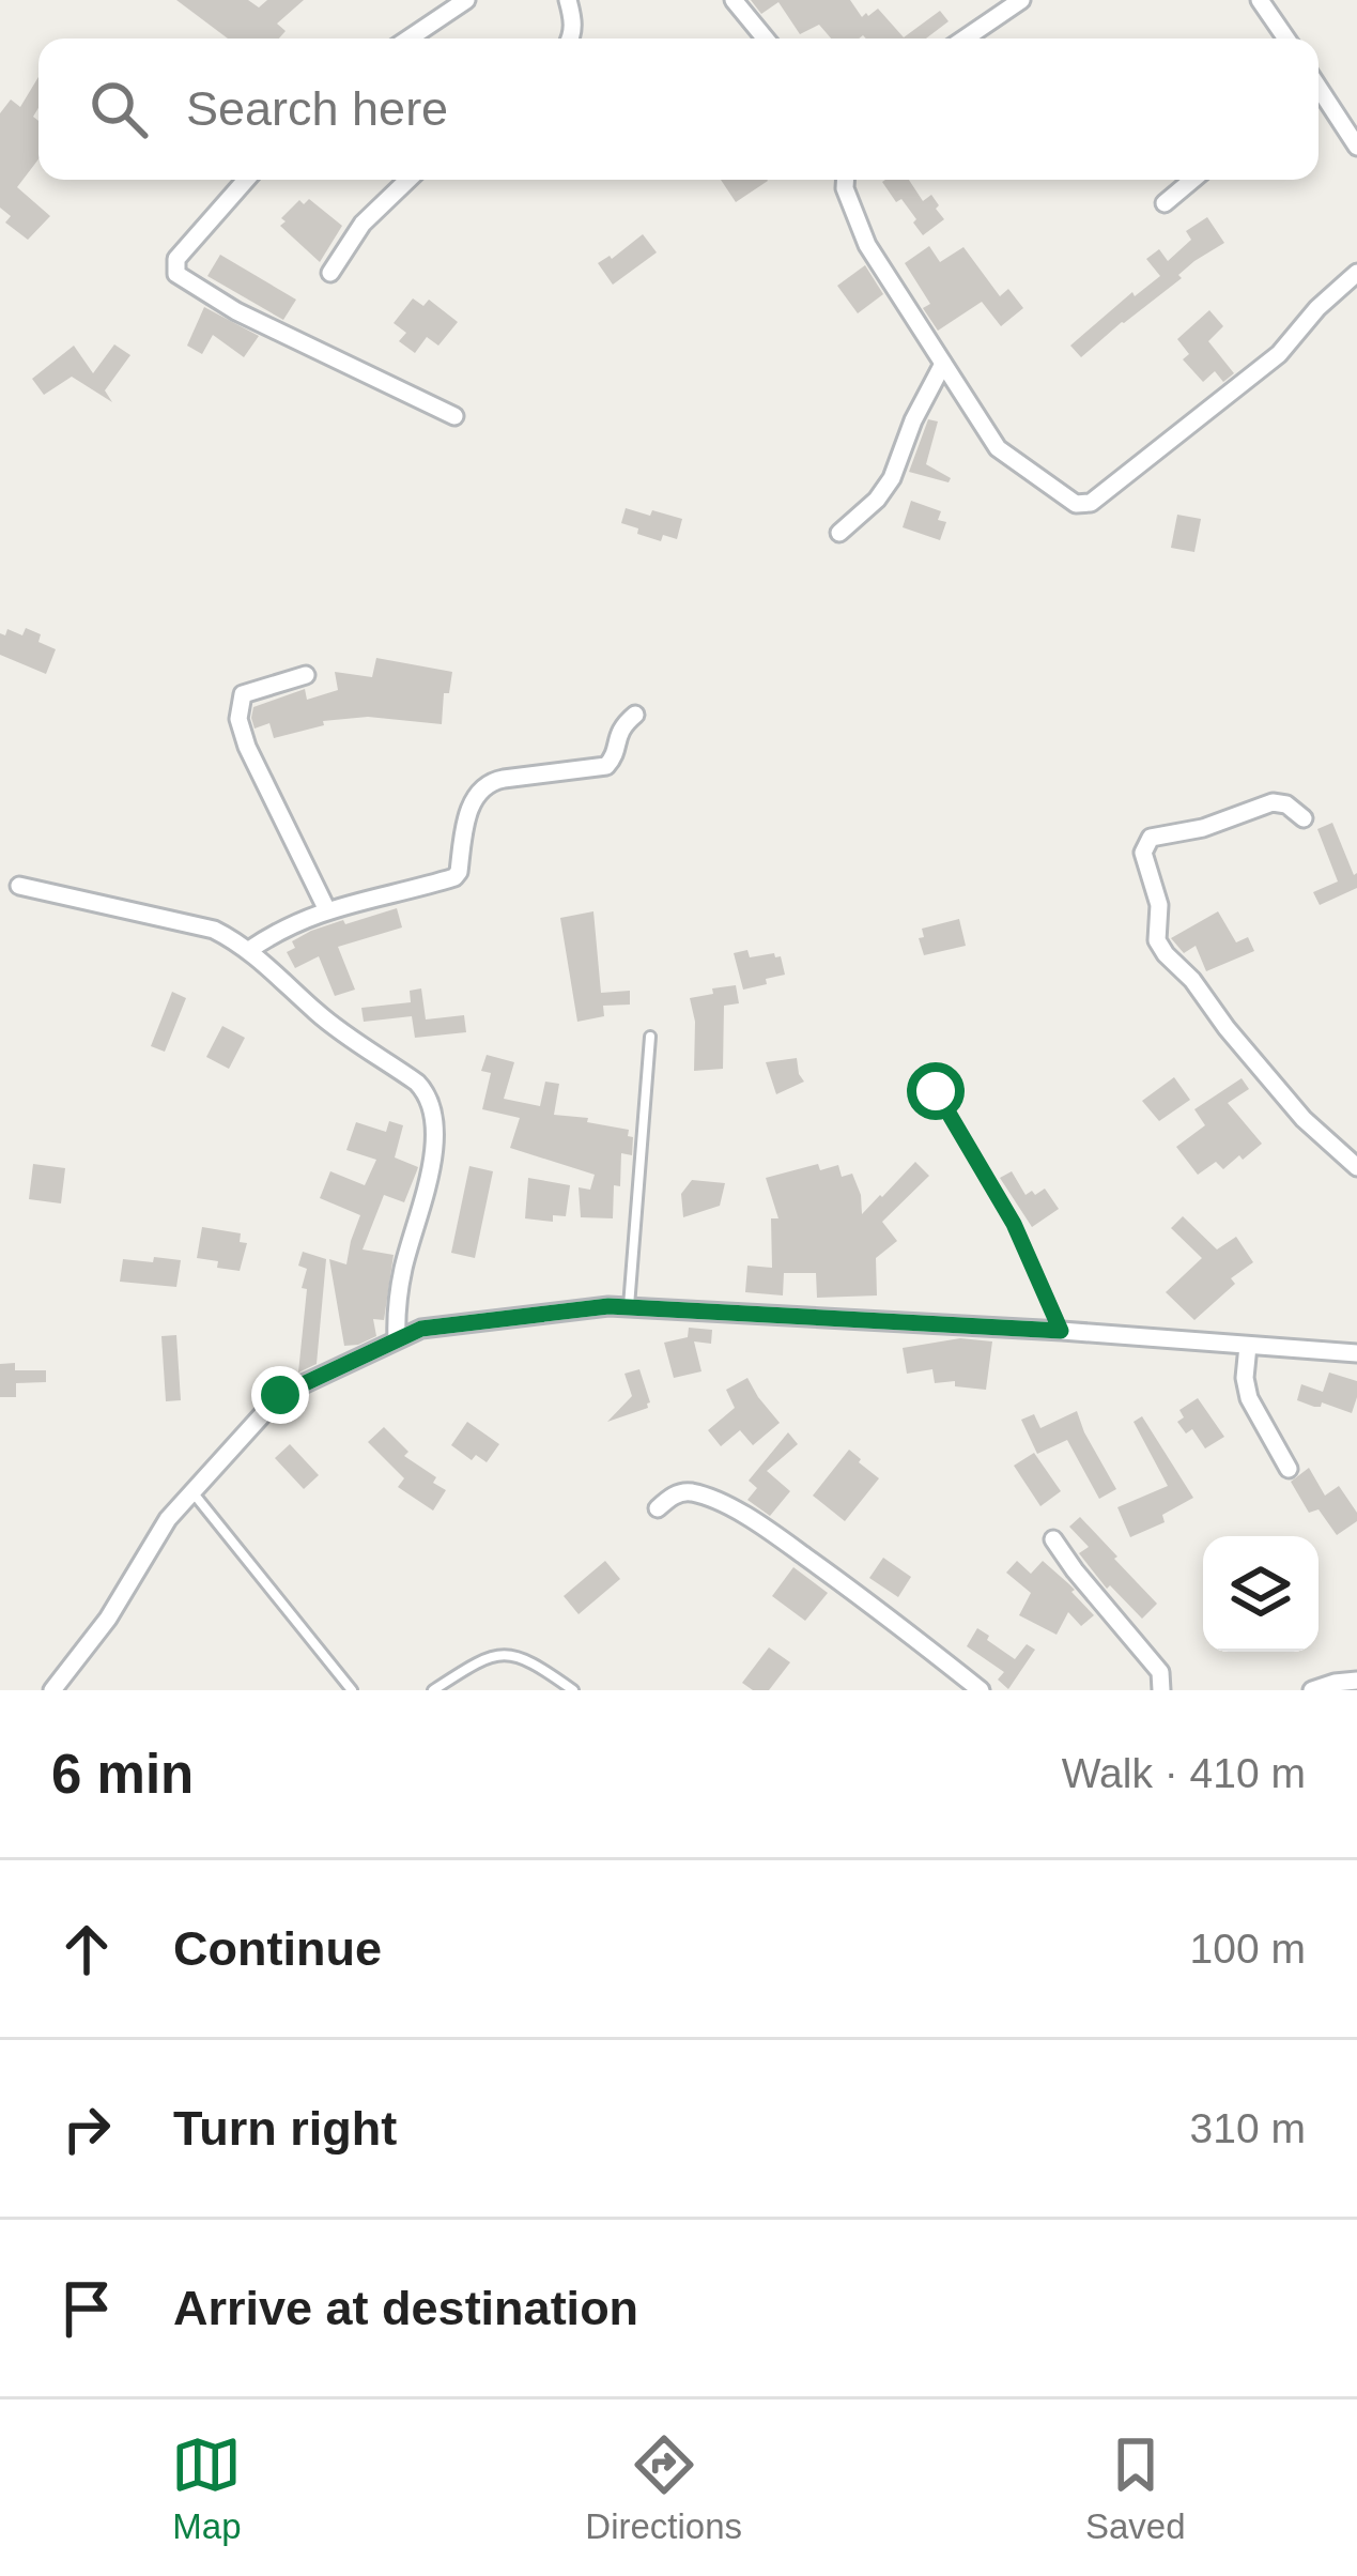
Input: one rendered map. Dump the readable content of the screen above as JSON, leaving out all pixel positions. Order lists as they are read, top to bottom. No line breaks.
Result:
{"page":{"search":"Search here","heading":["6 min","Walk · 410 m"],"list":[["Continue","100 m"],["Turn right","310 m"],"Arrive at destination"],"nav":["Map","Directions","Saved"]}}
